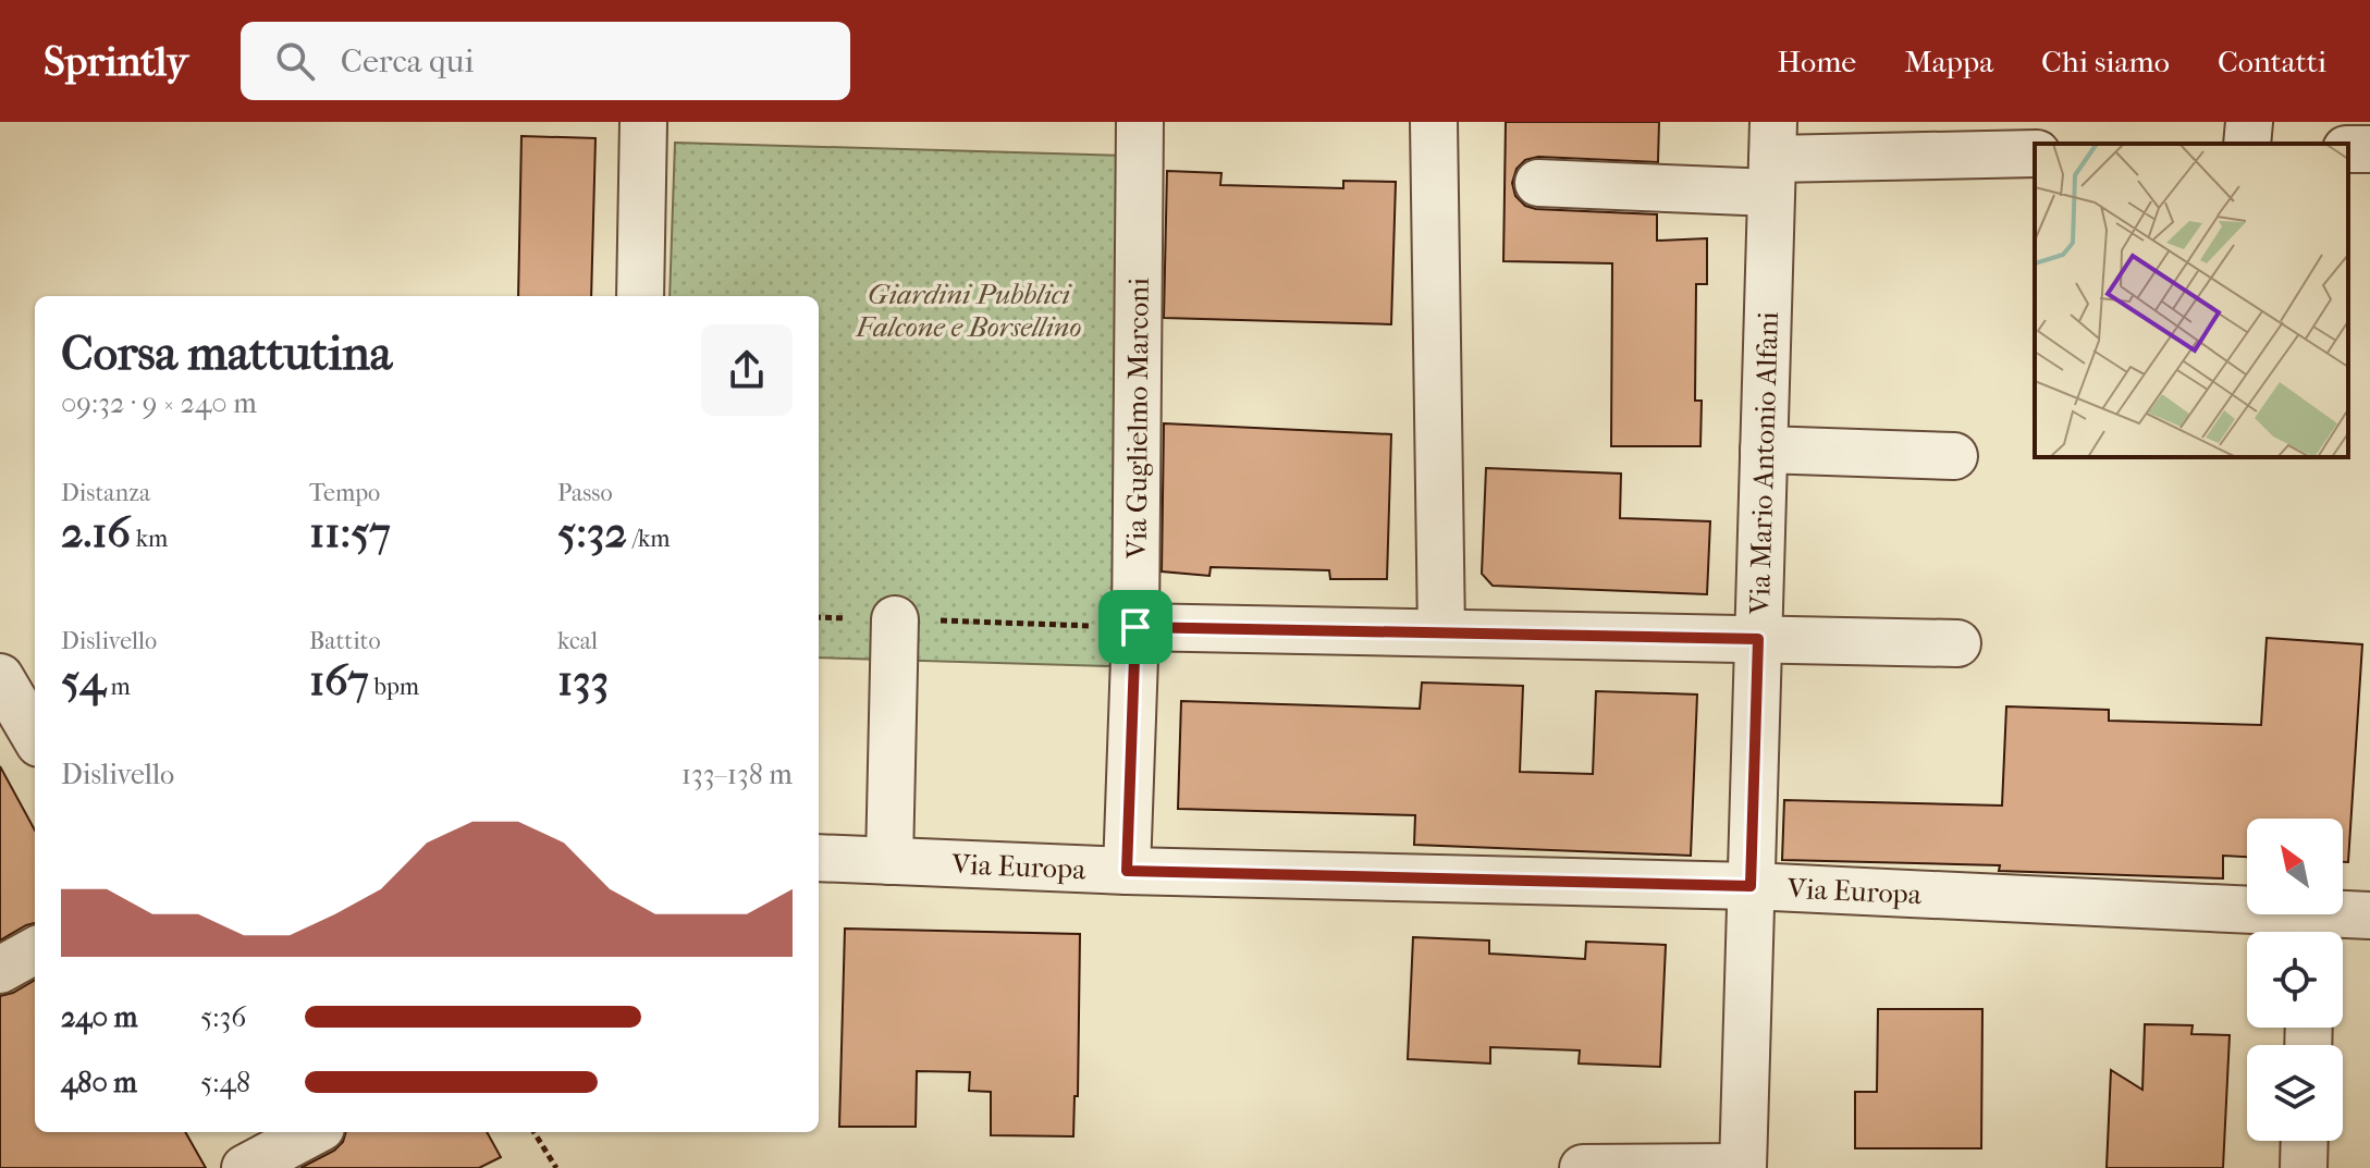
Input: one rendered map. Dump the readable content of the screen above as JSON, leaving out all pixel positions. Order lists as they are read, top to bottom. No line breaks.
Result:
{"streets":{"street":["Via Guglielmo Marconi","Via Mario Antonio Alfani","Via Europa"]},"crossings":[["Via Guglielmo Marconi","Via Europa"],["Via Mario Antonio Alfani","Via Europa"]],"parks":["Giardini Pubblici Falcone e Borsellino"],"north":"top left","page":{"header":"Sprintly","search":"Cerca qui","nav":["Home","Mappa","Chi siamo","Contatti"],"heading":["Corsa mattutina","09:32 · 9 × 240 m"],"stats":[["Distanza","2.16 km"],["Tempo","11:57"],["Passo","5:32 /km"],["Dislivello","54 m"],["Battito","167 bpm"],["kcal","133"]],"chart":["Dislivello","133–138 m"],"list":[{"name":"240 m","note":"5:36"},{"name":"480 m","note":"5:48"}]}}
